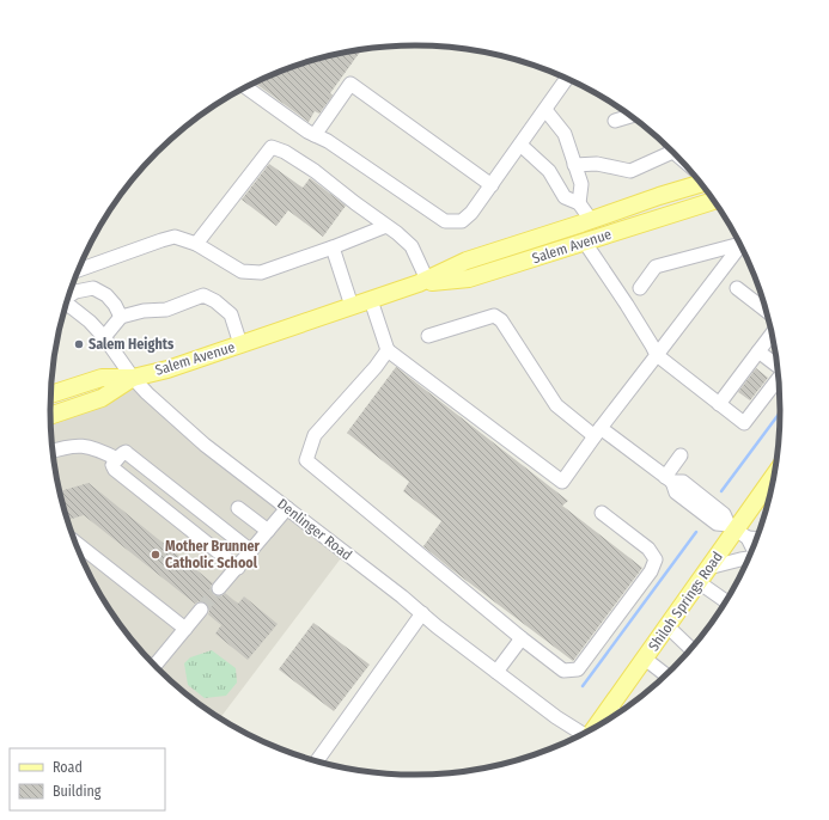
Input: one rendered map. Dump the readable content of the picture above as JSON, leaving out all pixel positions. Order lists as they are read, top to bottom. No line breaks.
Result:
{"streets":{"main road":["Salem Avenue","Shiloh Springs Road"],"street":["Denlinger Road"]},"crossings":[["Salem Avenue","Denlinger Road"]],"places":["Salem Heights","Mother Brunner Catholic School"],"legend":["Road","Building"]}
